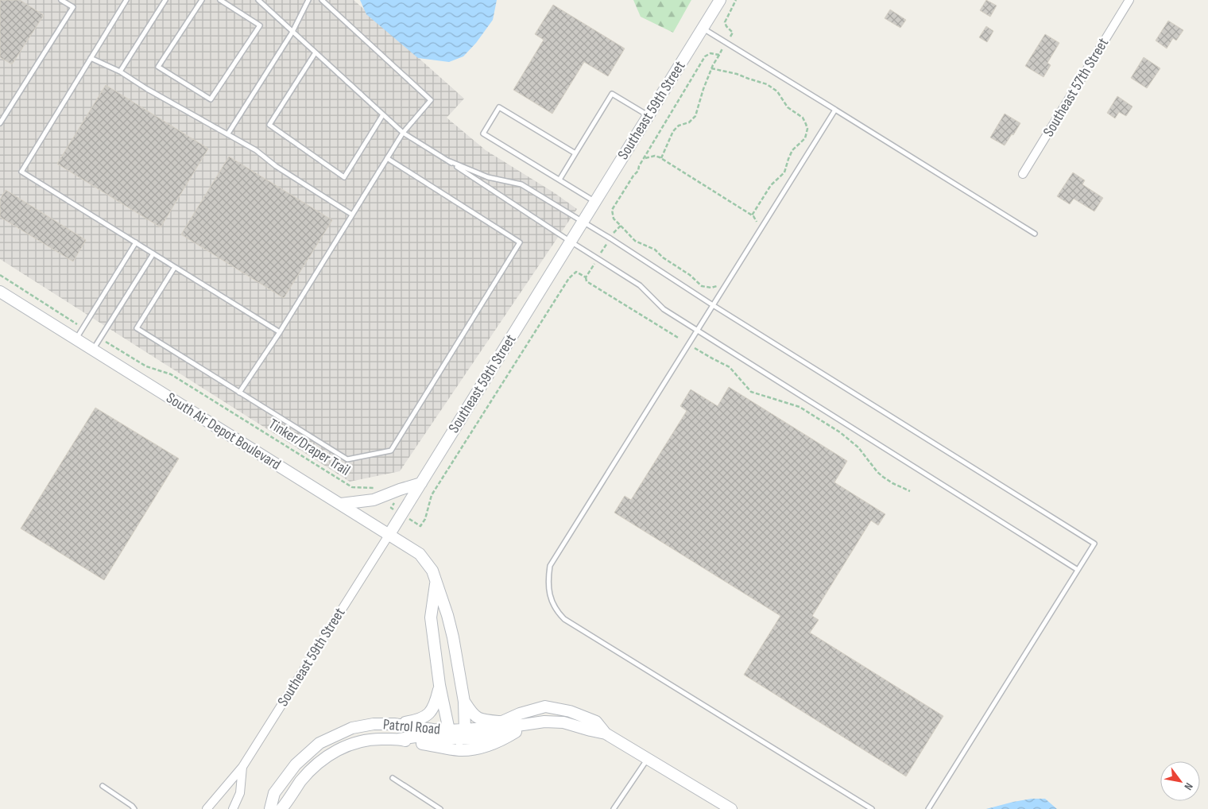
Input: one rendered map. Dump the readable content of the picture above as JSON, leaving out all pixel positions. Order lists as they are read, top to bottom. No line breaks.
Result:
{"streets":{"main road":["Southeast 59th Street","South Air Depot Boulevard","Patrol Road"],"street":["Southeast 57th Street"],"path":["Tinker/Draper Trail"]},"crossings":[["Southeast 59th Street","South Air Depot Boulevard"]],"north":"bottom right"}
